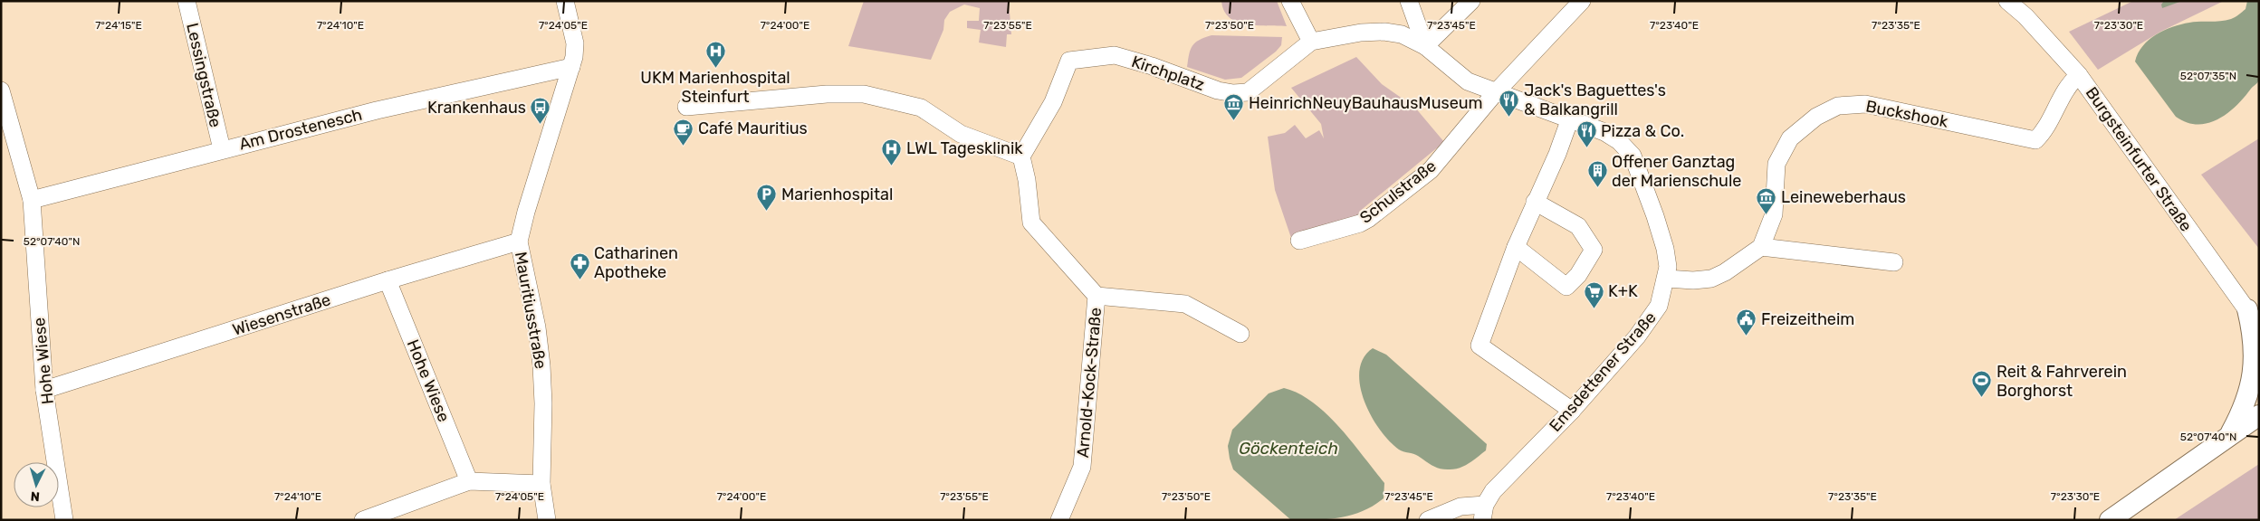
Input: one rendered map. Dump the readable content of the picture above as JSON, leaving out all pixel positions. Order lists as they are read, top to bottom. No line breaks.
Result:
{"streets":{"street":["Kirchplatz","Lessingstraße","Buckshook","Am Drostenesch","Burgsteinfurter Straße","Schulstraße","Mauritiusstraße","Wiesenstraße","Hohe Wiese","Emsdettener Straße","Arnold-Kock-Straße"]},"crossings":[["Kirchplatz","Emsdettener Straße"],["Kirchplatz","Arnold-Kock-Straße"],["Lessingstraße","Am Drostenesch"],["Buckshook","Burgsteinfurter Straße"],["Am Drostenesch","Mauritiusstraße"],["Am Drostenesch","Hohe Wiese"],["Schulstraße","Emsdettener Straße"],["Mauritiusstraße","Wiesenstraße"],["Wiesenstraße","Hohe Wiese"]],"water":["Göckenteich"],"places":{"hospital":["UKM Marienhospital Steinfurt","LWL Tagesklinik"],"restaurant":["Jack's Baguettes's & Balkangrill","Pizza & Co."],"museum":["HeinrichNeuyBauhausMuseum","Leineweberhaus"],"bus stop":["Krankenhaus"],"cafe":["Café Mauritius"],"building":["Offener Ganztag der Marienschule"],"parking":["Marienhospital"],"pharmacy":["Catharinen Apotheke"],"supermarket":["K+K"],"public building":["Freizeitheim"],"sports":["Reit & Fahrverein Borghorst"]},"north":"bottom","coordinates":["7°24'15\"E","7°24'10\"E","7°24'05\"E","7°24'00\"E","7°23'55\"E","7°23'50\"E","7°23'45\"E","7°23'40\"E","7°23'35\"E","7°23'30\"E","52°07'35\"N","52°07'40\"N"]}
